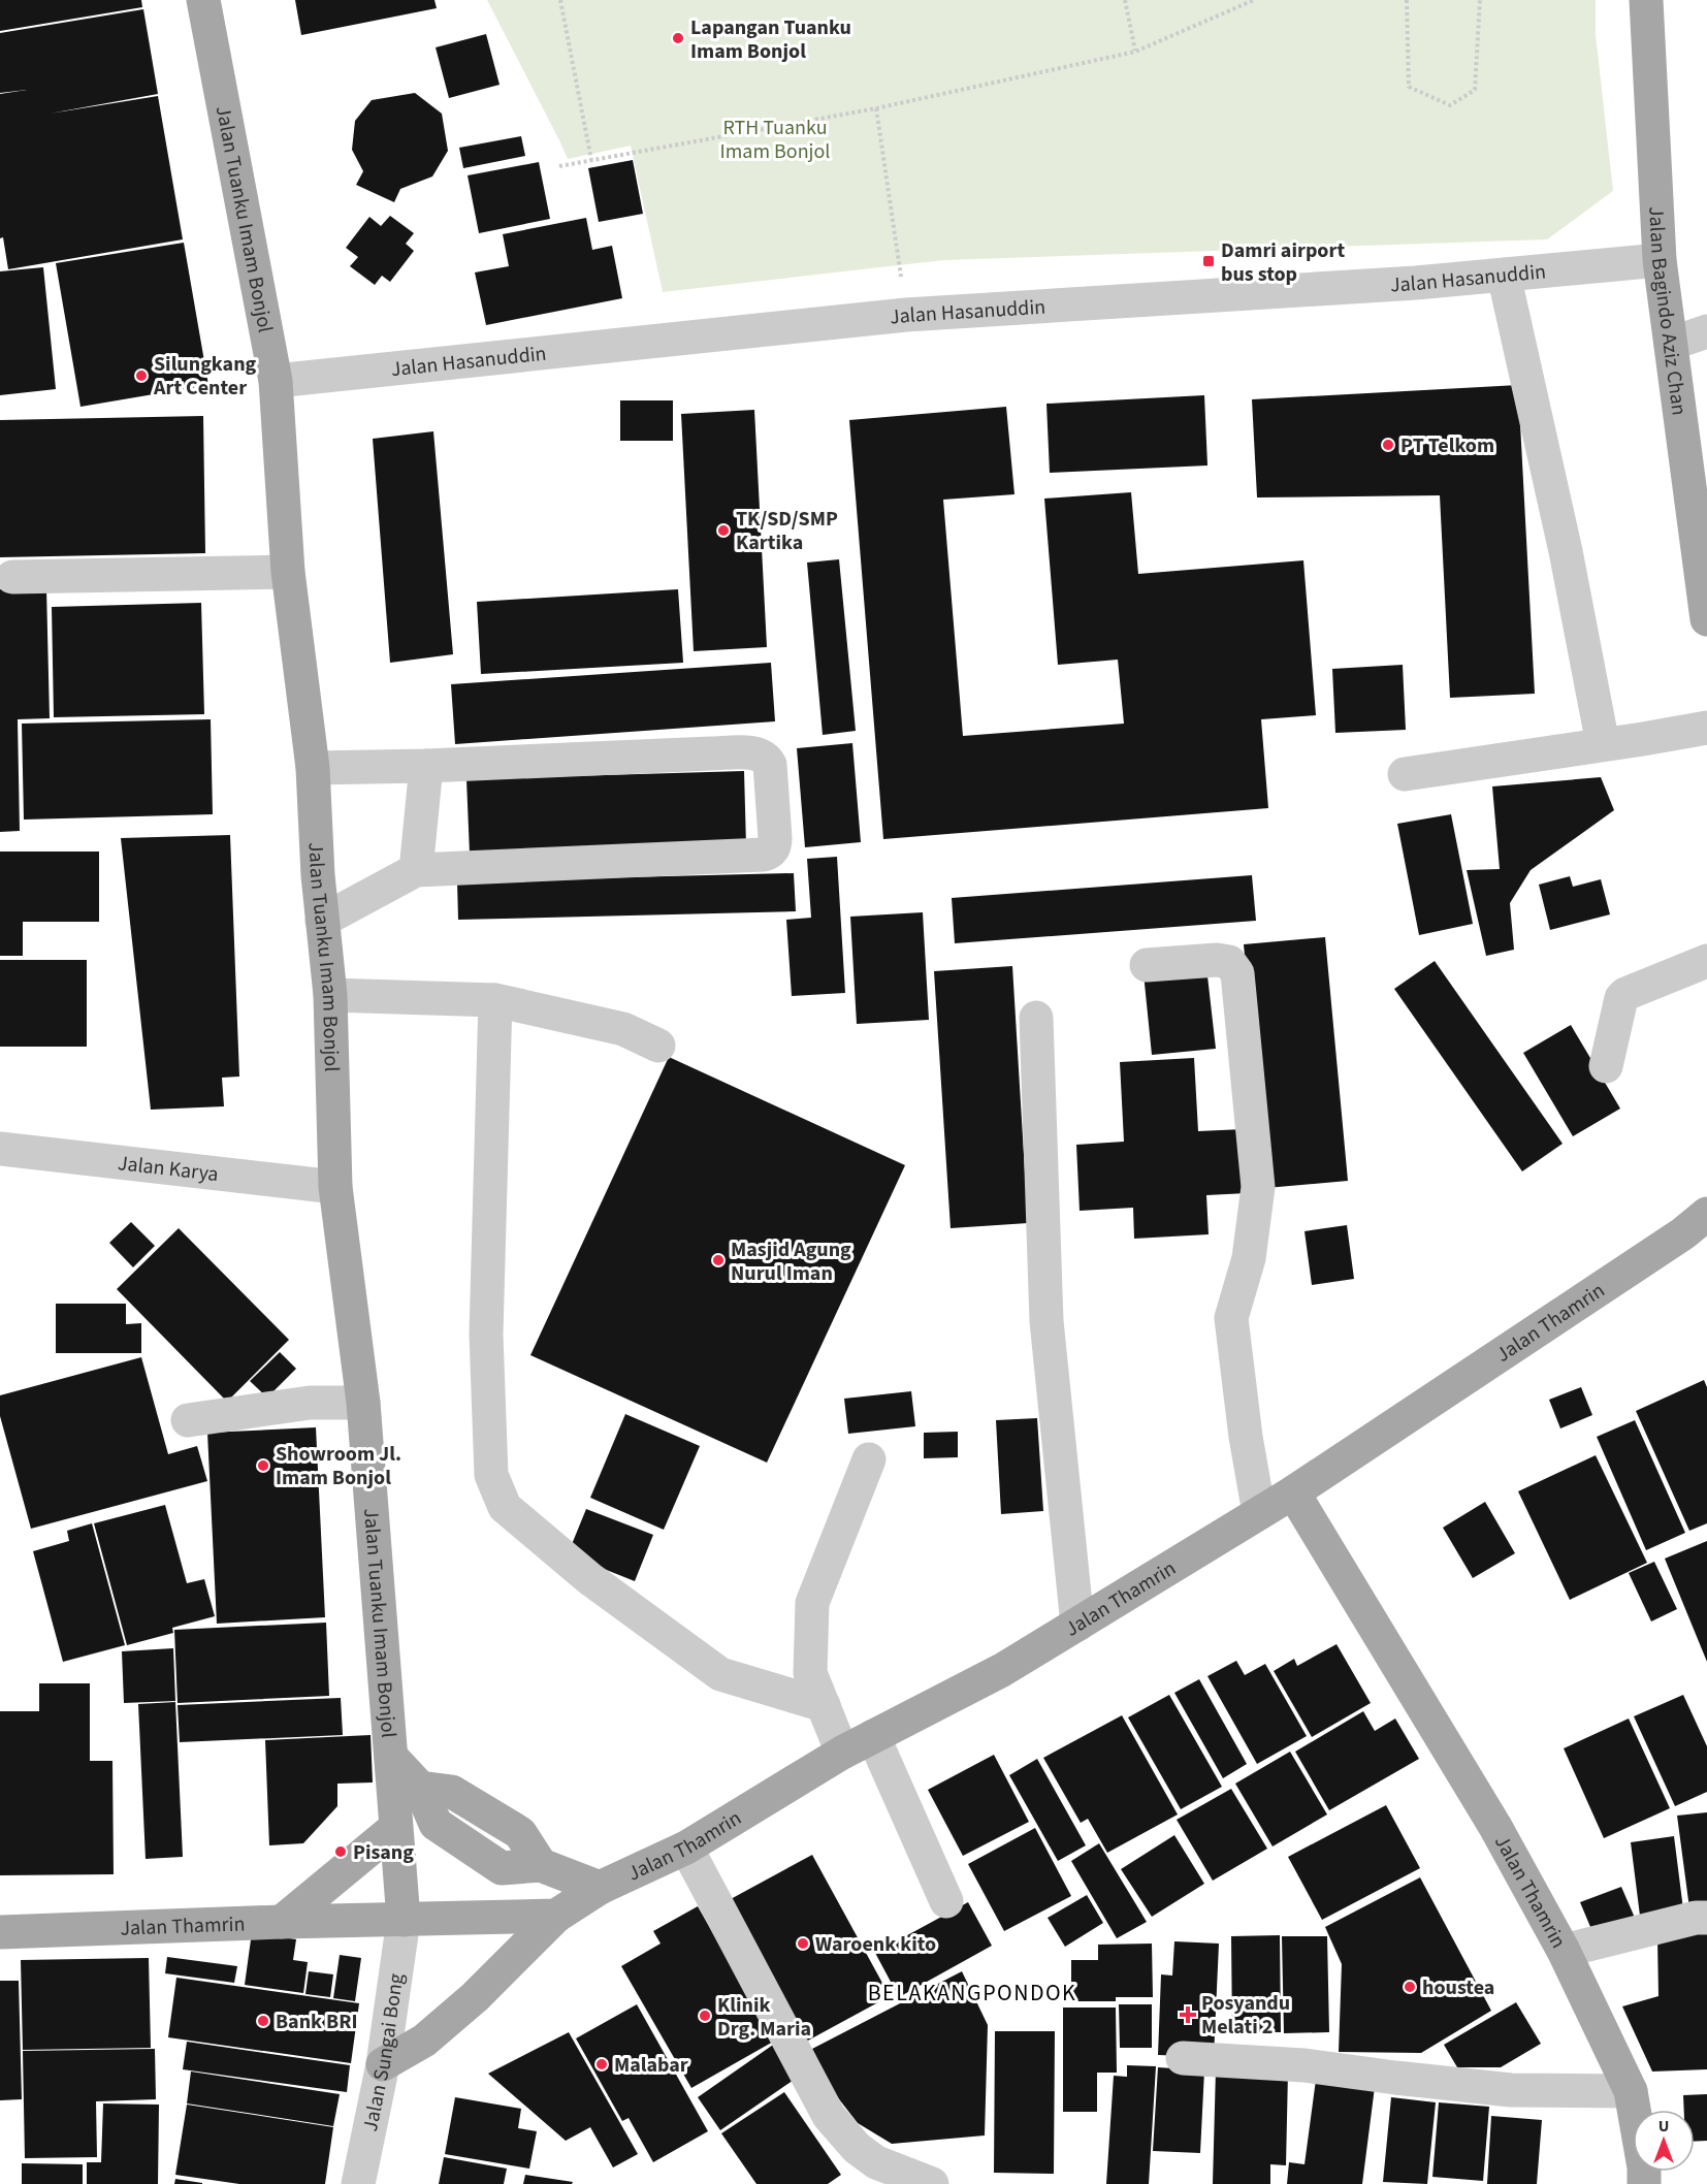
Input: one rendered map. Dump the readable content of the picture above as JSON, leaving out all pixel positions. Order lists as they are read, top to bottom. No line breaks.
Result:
{"streets":{"main road":["Jalan Tuanku Imam Bonjol","Jalan Bagindo Aziz Chan","Jalan Thamrin"],"street":["Jalan Hasanuddin","Jalan Karya","Jalan Sungai Bong"]},"crossings":[["Jalan Tuanku Imam Bonjol","Jalan Hasanuddin"],["Jalan Tuanku Imam Bonjol","Jalan Karya"],["Jalan Tuanku Imam Bonjol","Jalan Thamrin"],["Jalan Tuanku Imam Bonjol","Jalan Sungai Bong"],["Jalan Hasanuddin","Jalan Bagindo Aziz Chan"],["Jalan Thamrin","Jalan Sungai Bong"]],"districts":["BELAKANGPONDOK"],"parks":["RTH Tuanku Imam Bonjol"],"places":{"other":["Lapangan Tuanku Imam Bonjol","Silungkang Art Center","PT Telkom","TK/SD/SMP Kartika","Masjid Agung Nurul Iman","Showroom Jl. Imam Bonjol","Pisang","Waroenk kito","houstea","Klinik Drg. Maria","Bank BRI","Malabar"],"transit":["Damri airport bus stop"],"health":["Posyandu Melati 2"]},"north":"top"}
